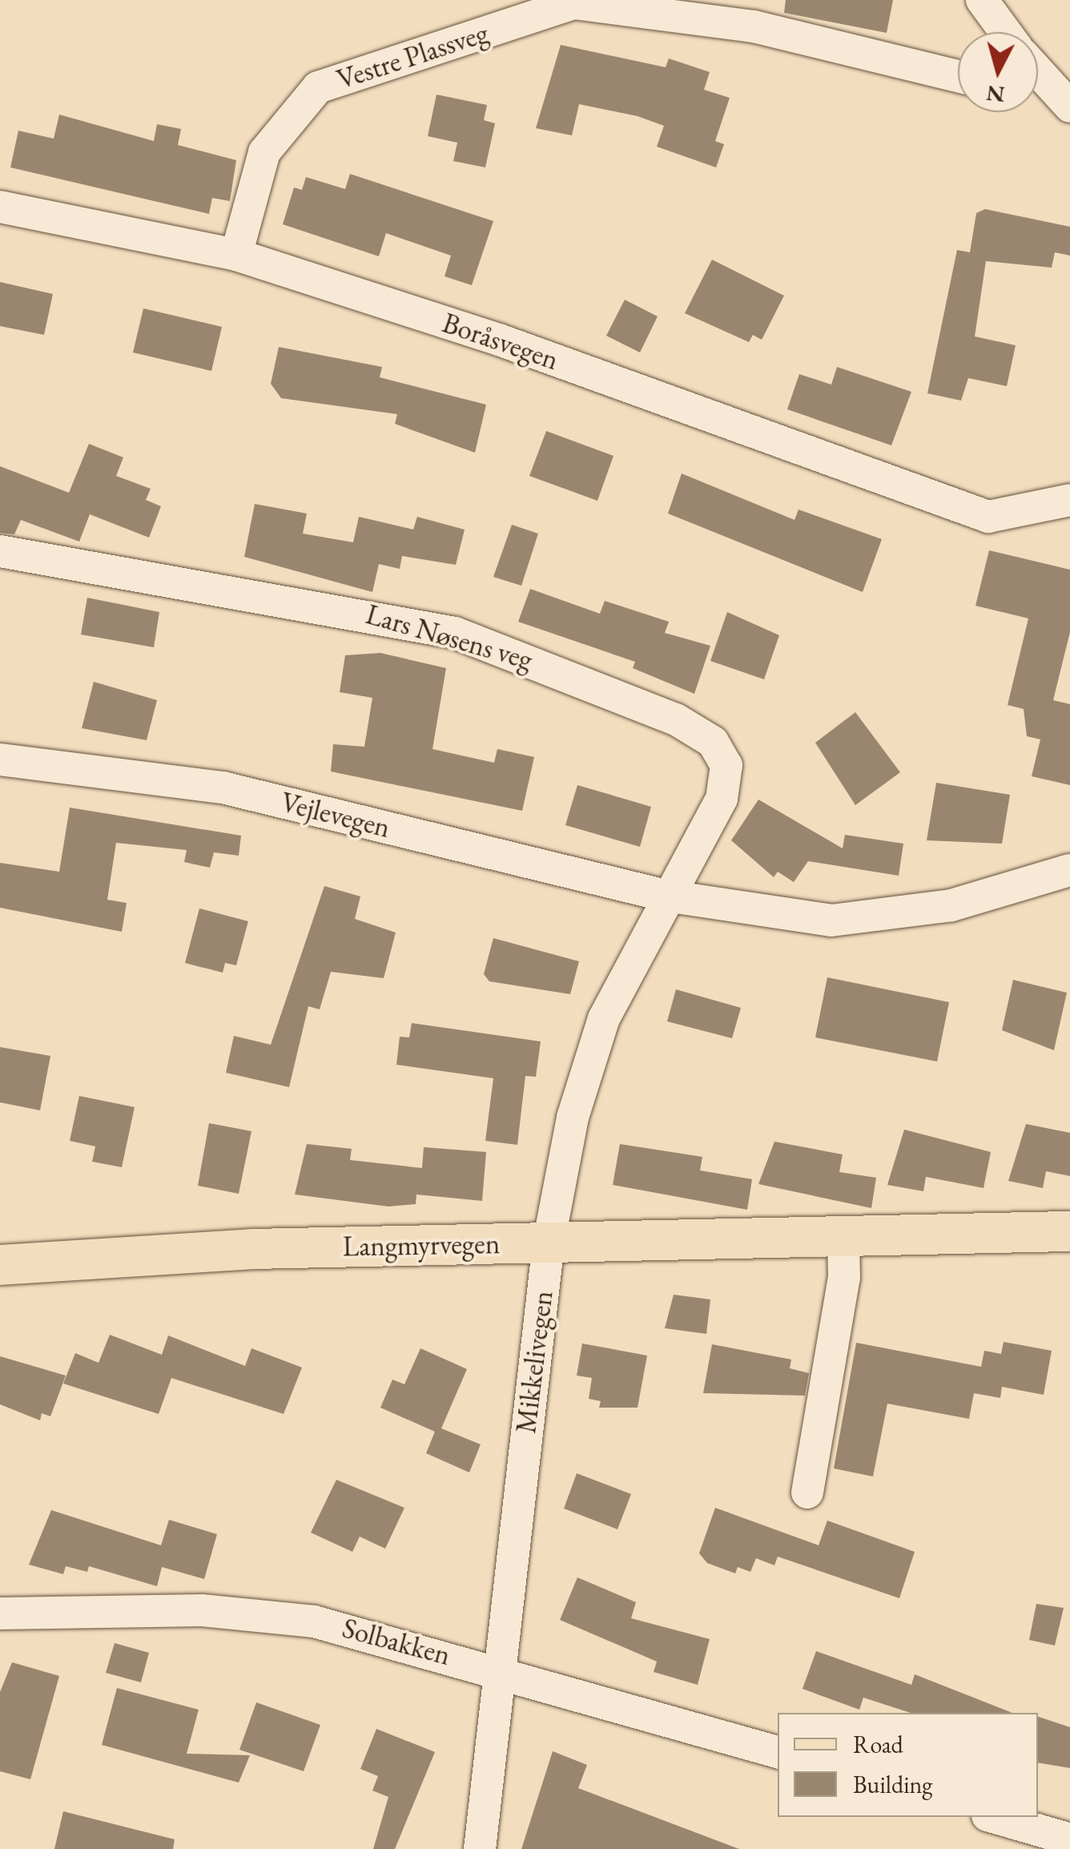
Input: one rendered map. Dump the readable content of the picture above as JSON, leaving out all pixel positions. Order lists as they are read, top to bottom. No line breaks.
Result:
{"streets":{"main road":["Langmyrvegen"],"street":["Vestre Plassveg","Boråsvegen","Lars Nøsens veg","Vejlevegen","Mikkelivegen","Solbakken"]},"crossings":[["Vestre Plassveg","Boråsvegen"],["Lars Nøsens veg","Vejlevegen"],["Lars Nøsens veg","Mikkelivegen"],["Vejlevegen","Mikkelivegen"],["Langmyrvegen","Mikkelivegen"],["Mikkelivegen","Solbakken"]],"legend":["Road","Building"],"north":"bottom"}
